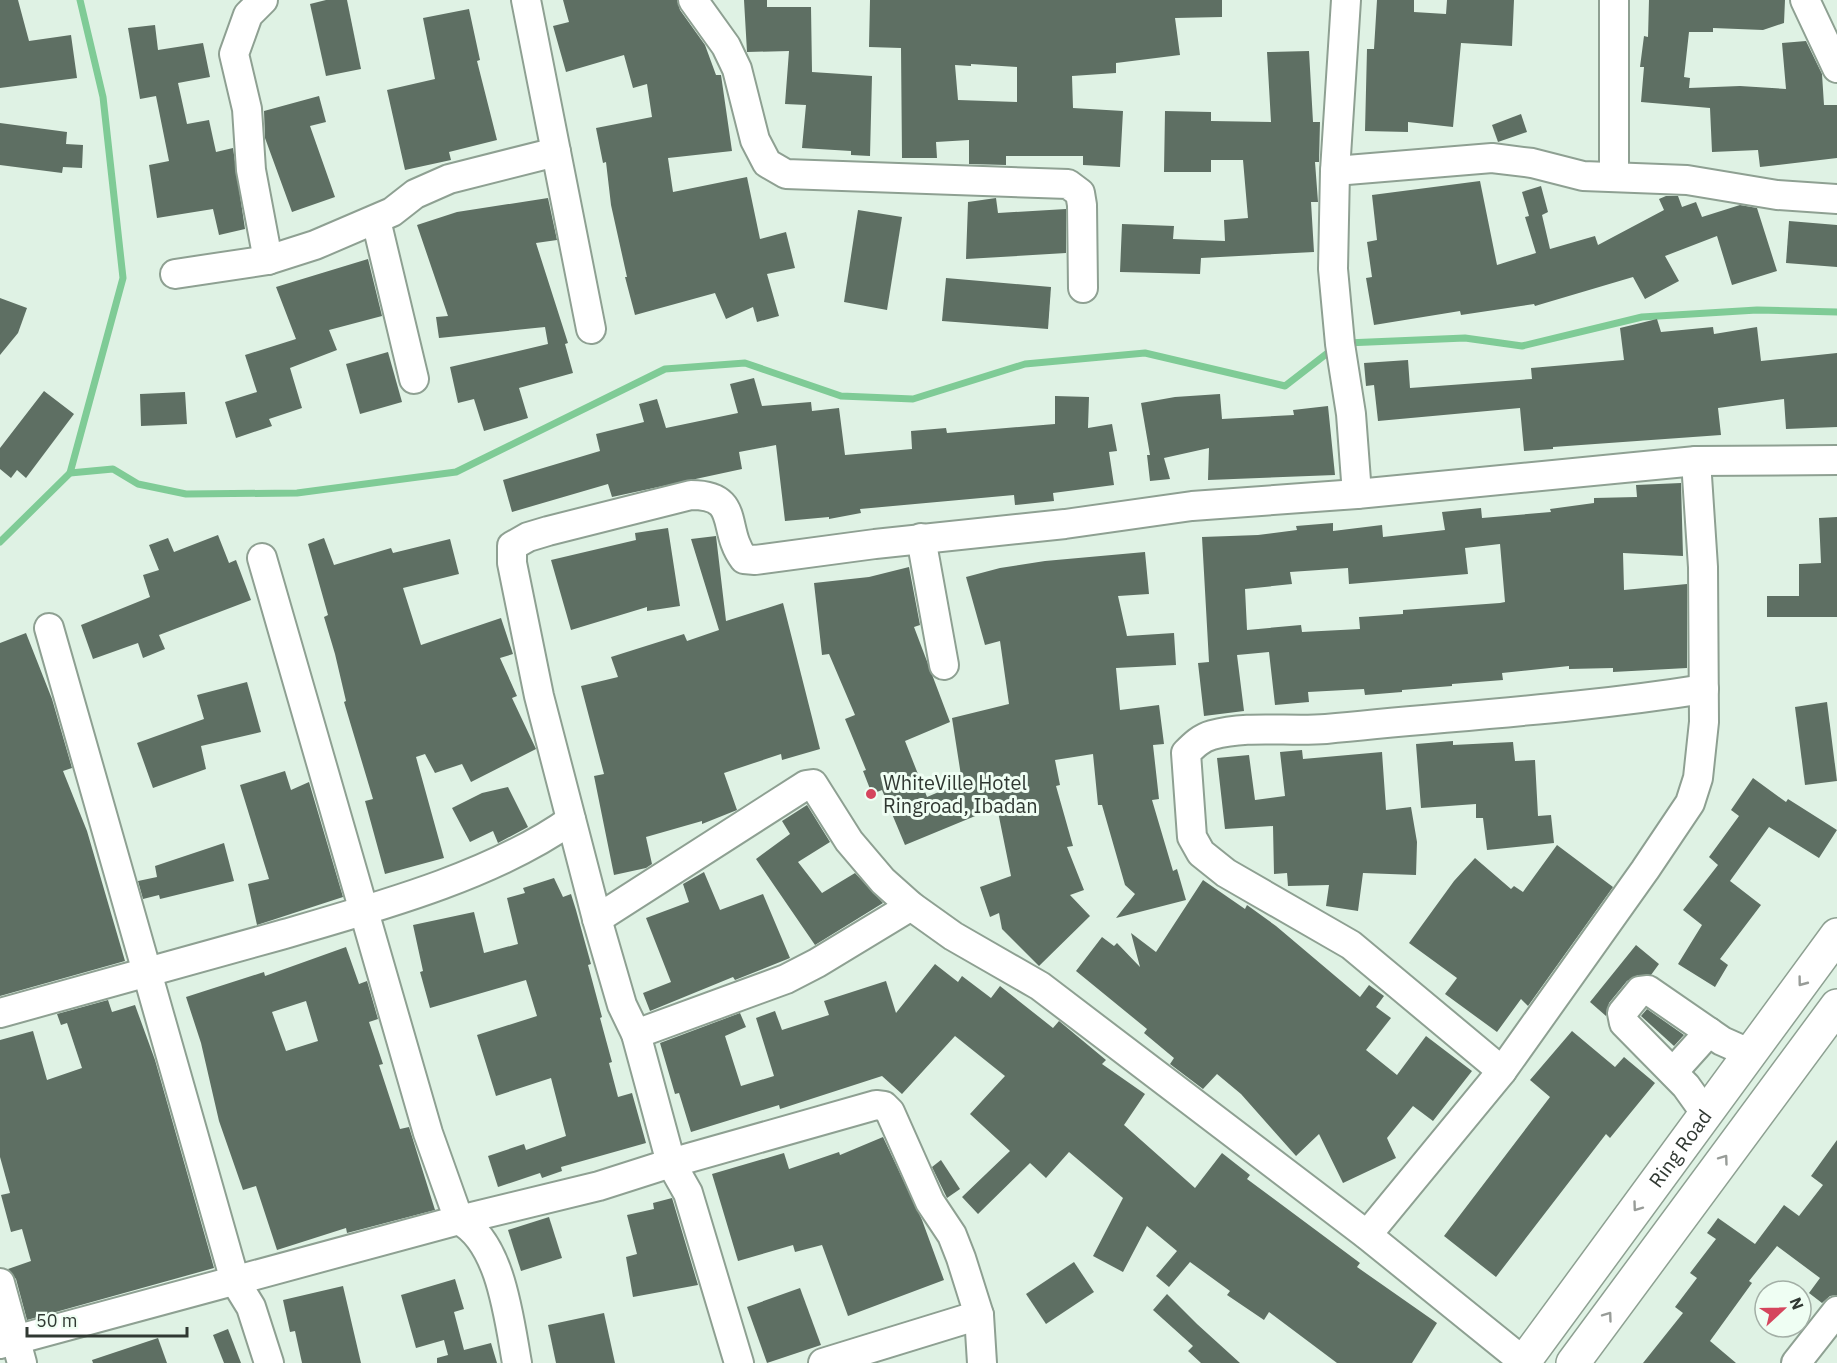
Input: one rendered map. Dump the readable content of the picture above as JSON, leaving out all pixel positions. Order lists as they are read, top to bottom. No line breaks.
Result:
{"streets":{"main road":["Ring Road"]},"places":["WhiteVille Hotel Ringroad, Ibadan"],"scale_bar":"50 m","north":"right"}
